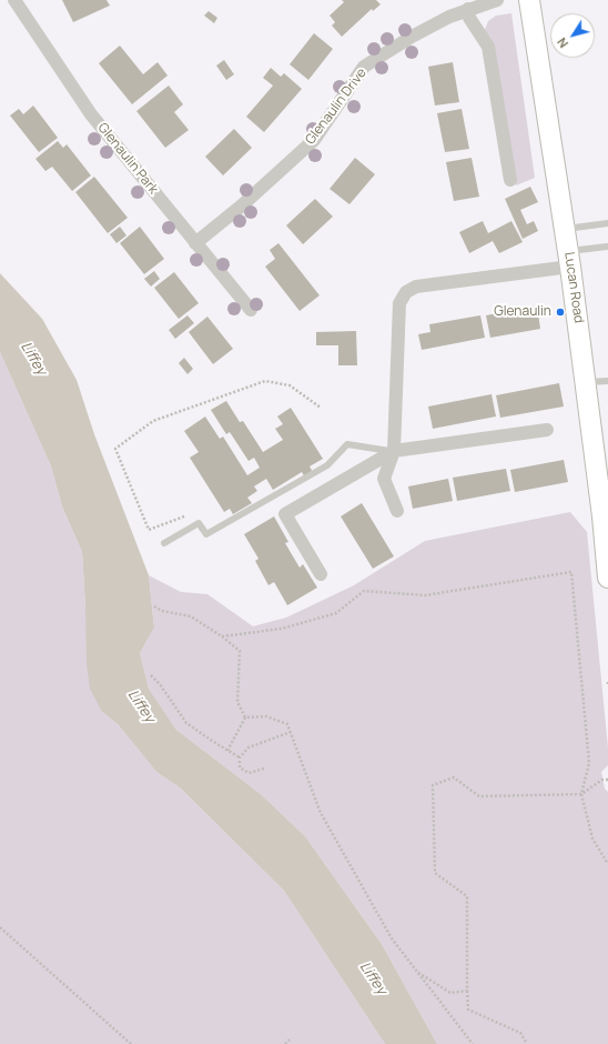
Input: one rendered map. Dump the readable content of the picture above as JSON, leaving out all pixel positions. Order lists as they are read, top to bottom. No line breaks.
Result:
{"streets":{"main road":["Lucan Road"],"street":["Glenaulin Drive","Glenaulin Park"]},"crossings":[["Glenaulin Drive","Glenaulin Park"]],"water":["Liffey"],"places":["Glenaulin"],"north":"bottom left"}
